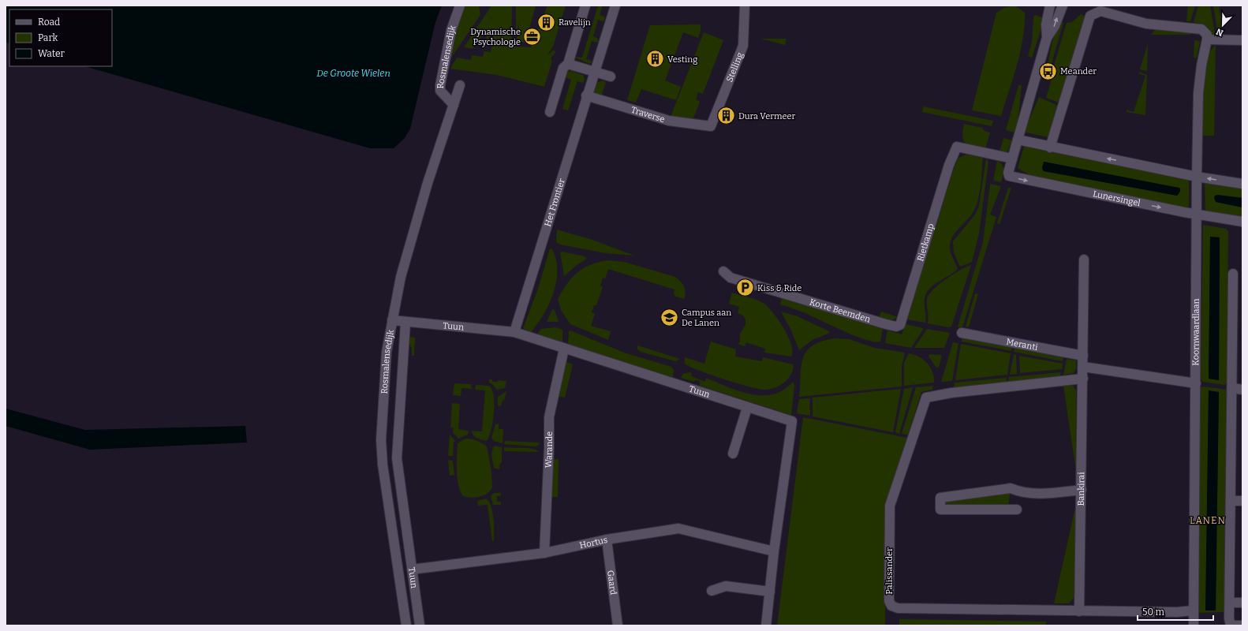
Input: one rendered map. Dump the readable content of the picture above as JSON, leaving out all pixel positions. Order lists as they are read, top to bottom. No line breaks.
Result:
{"streets":{"street":["Rosmalensedijk","Stelling","Traverse","Lunersingel","Het Frontier","Rietkamp","Korte Beemden","Tuun","Koornwaardlaan","Meranti","Warande","Bankirai","Hortus","Palissander","Gaard"]},"crossings":[["Rosmalensedijk","Tuun"],["Stelling","Traverse"],["Traverse","Het Frontier"],["Lunersingel","Rietkamp"],["Lunersingel","Koornwaardlaan"],["Het Frontier","Tuun"],["Rietkamp","Korte Beemden"],["Tuun","Warande"],["Tuun","Hortus"],["Koornwaardlaan","Palissander"],["Meranti","Bankirai"],["Warande","Hortus"],["Bankirai","Palissander"],["Hortus","Gaard"]],"districts":["LANEN"],"water":["De Groote Wielen"],"places":{"building":["Ravelijn","Vesting","Dura Vermeer"],"office":["Dynamische Psychologie"],"bus stop":["Meander"],"parking":["Kiss & Ride"],"school or university":["Campus aan De Lanen"]},"legend":["Road","Park","Water"],"scale_bar":"50 m","north":"bottom left"}
